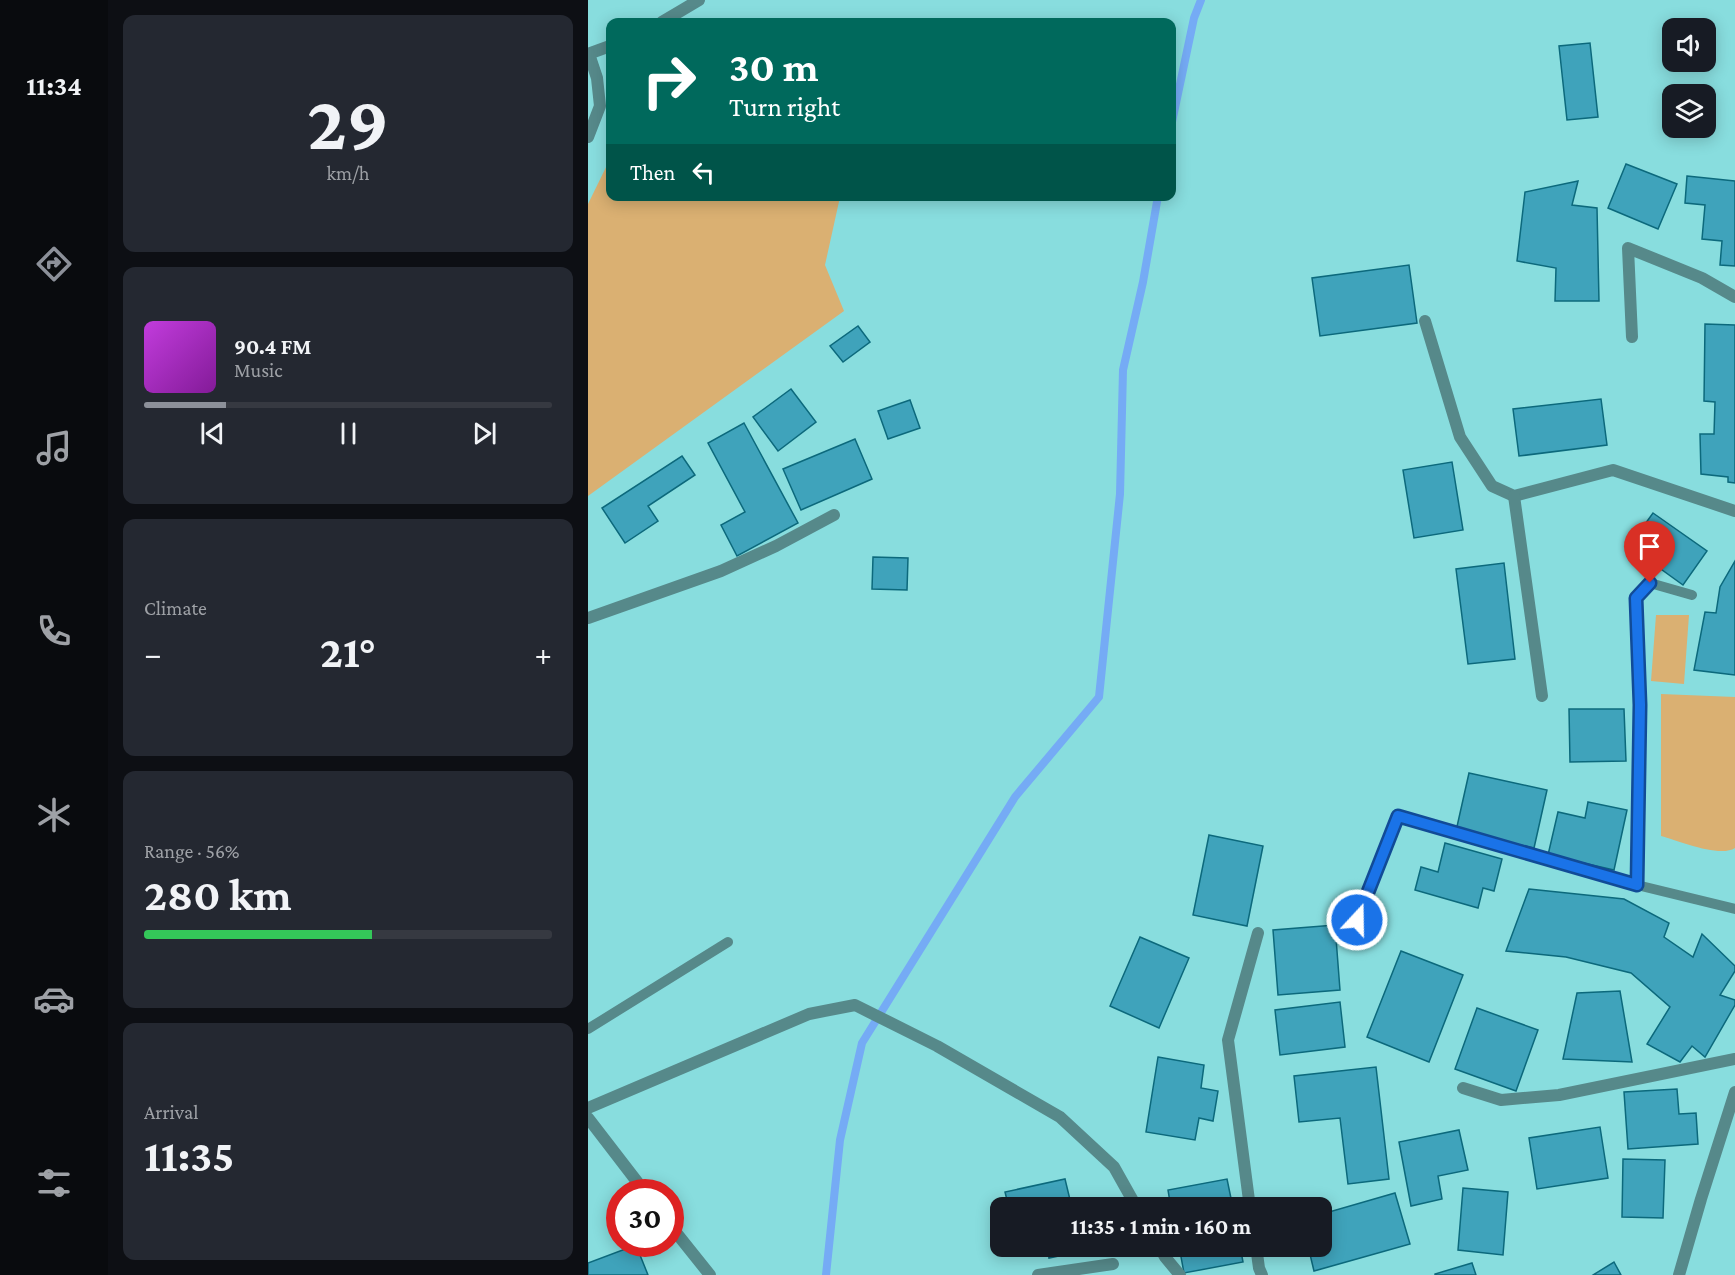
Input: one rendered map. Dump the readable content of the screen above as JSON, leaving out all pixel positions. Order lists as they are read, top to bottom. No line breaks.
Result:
{"page":{"tabs":"11:34","tile":[["29","km/h"],"Climate",["Range · 56%","280 km"],["Arrival","11:35"]],"turn":["30 m","Turn right"],"then":"Then","song":["90.4 FM","Music"],"heat":["−","21°","+"],"limit":"30","trip":"11:35 · 1 min · 160 m"}}
